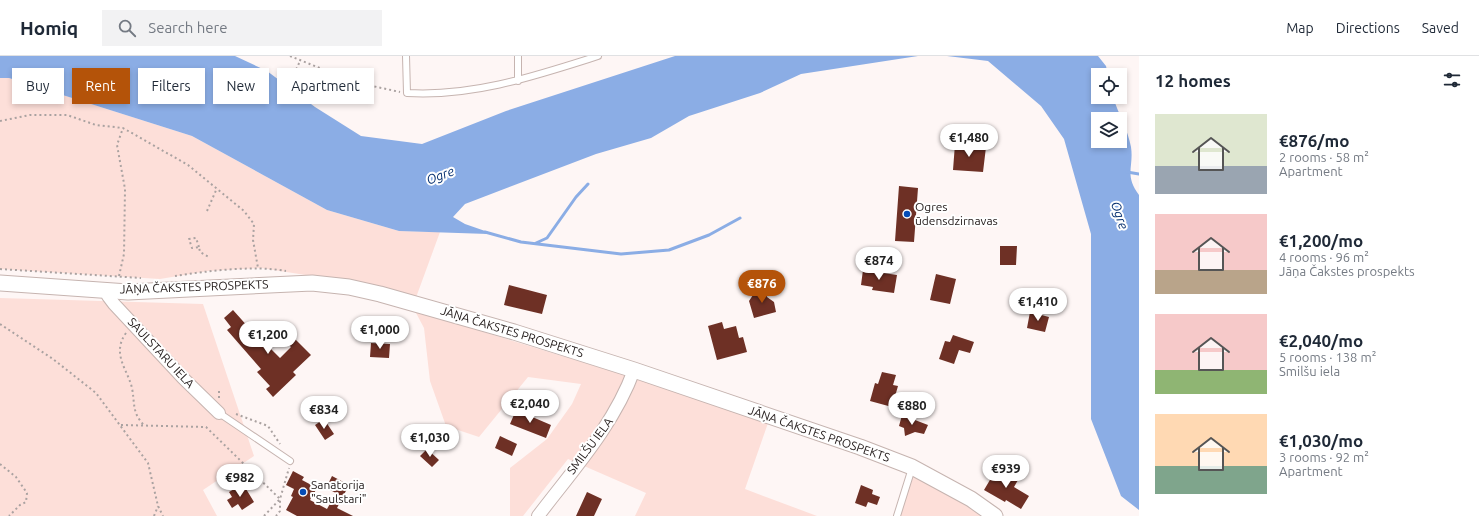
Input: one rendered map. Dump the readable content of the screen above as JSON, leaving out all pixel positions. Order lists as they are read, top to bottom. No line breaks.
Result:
{"streets":{"street":["JĀŅA ČAKSTES PROSPEKTS","SAULSTARU IELA","SMILŠU IELA"]},"crossings":[["JĀŅA ČAKSTES PROSPEKTS","SAULSTARU IELA"],["JĀŅA ČAKSTES PROSPEKTS","SMILŠU IELA"]],"water":["Ogre"],"places":["Ogres ūdensdzirnavas","Sanatorija \"Saulstari\""],"page":{"header":"Homiq","search":"Search here","nav":["Map","Directions","Saved"],"heading":"12 homes","chip":["Buy","Rent","Filters","New","Apartment"],"list":[{"name":"€876/mo","note":"2 rooms · 58 m² · Apartment"},{"name":"€1,200/mo","note":"4 rooms · 96 m² · Jāņa Čakstes prospekts"},{"name":"€2,040/mo","note":"5 rooms · 138 m² · Smilšu iela"},{"name":"€1,030/mo","note":"3 rooms · 92 m² · Apartment"}],"price":["€1,480","€874","€876","€1,410","€1,000","€1,200","€2,040","€880","€834","€1,030","€939","€982"]}}
